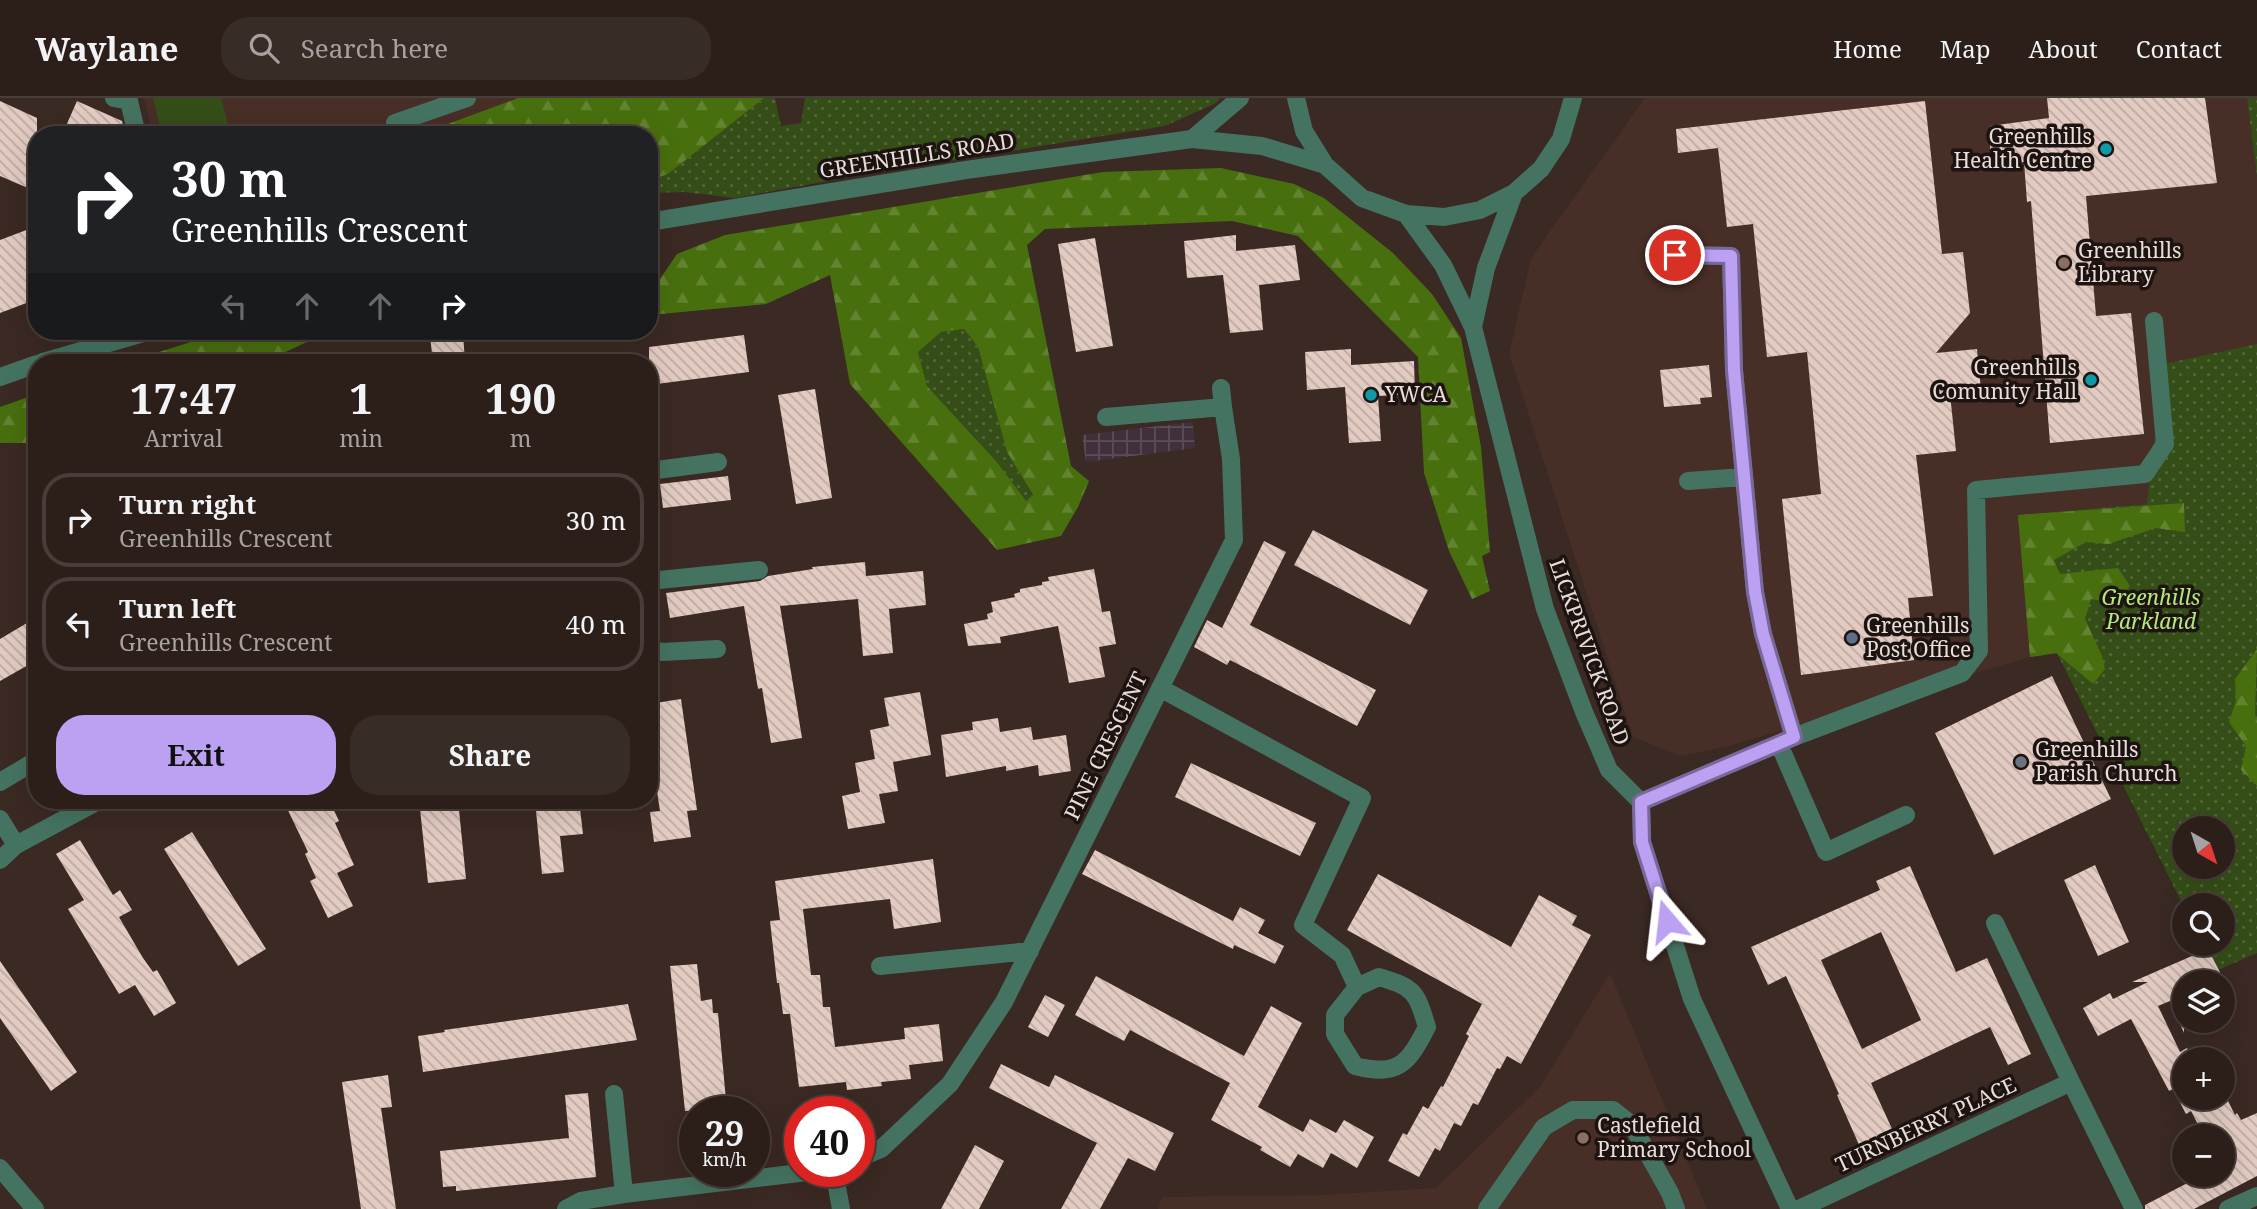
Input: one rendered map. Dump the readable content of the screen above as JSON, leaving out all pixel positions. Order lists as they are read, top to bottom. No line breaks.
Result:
{"streets":{"street":["GREENHILLS ROAD","LICKPRIVICK ROAD","PINE CRESCENT","TURNBERRY PLACE"]},"parks":["Greenhills Parkland"],"places":["Greenhills Health Centre","Greenhills Library","Greenhills Comunity Hall","YWCA","Greenhills Post Office","Greenhills Parish Church","Castlefield Primary School"],"north":"bottom right","page":{"header":"Waylane","search":"Search here","nav":["Home","Map","About","Contact"],"turn":["30 m","Greenhills Crescent"],"eta":["17:47","Arrival","1","min","190","m"],"list":[{"name":"Turn right","note":"Greenhills Crescent","value":"30 m"},{"name":"Turn left","note":"Greenhills Crescent","value":"40 m"}],"buttons":["Exit","Share"],"map_buttons":["+","−"],"speed":"29 km/h","limit":"40"}}
